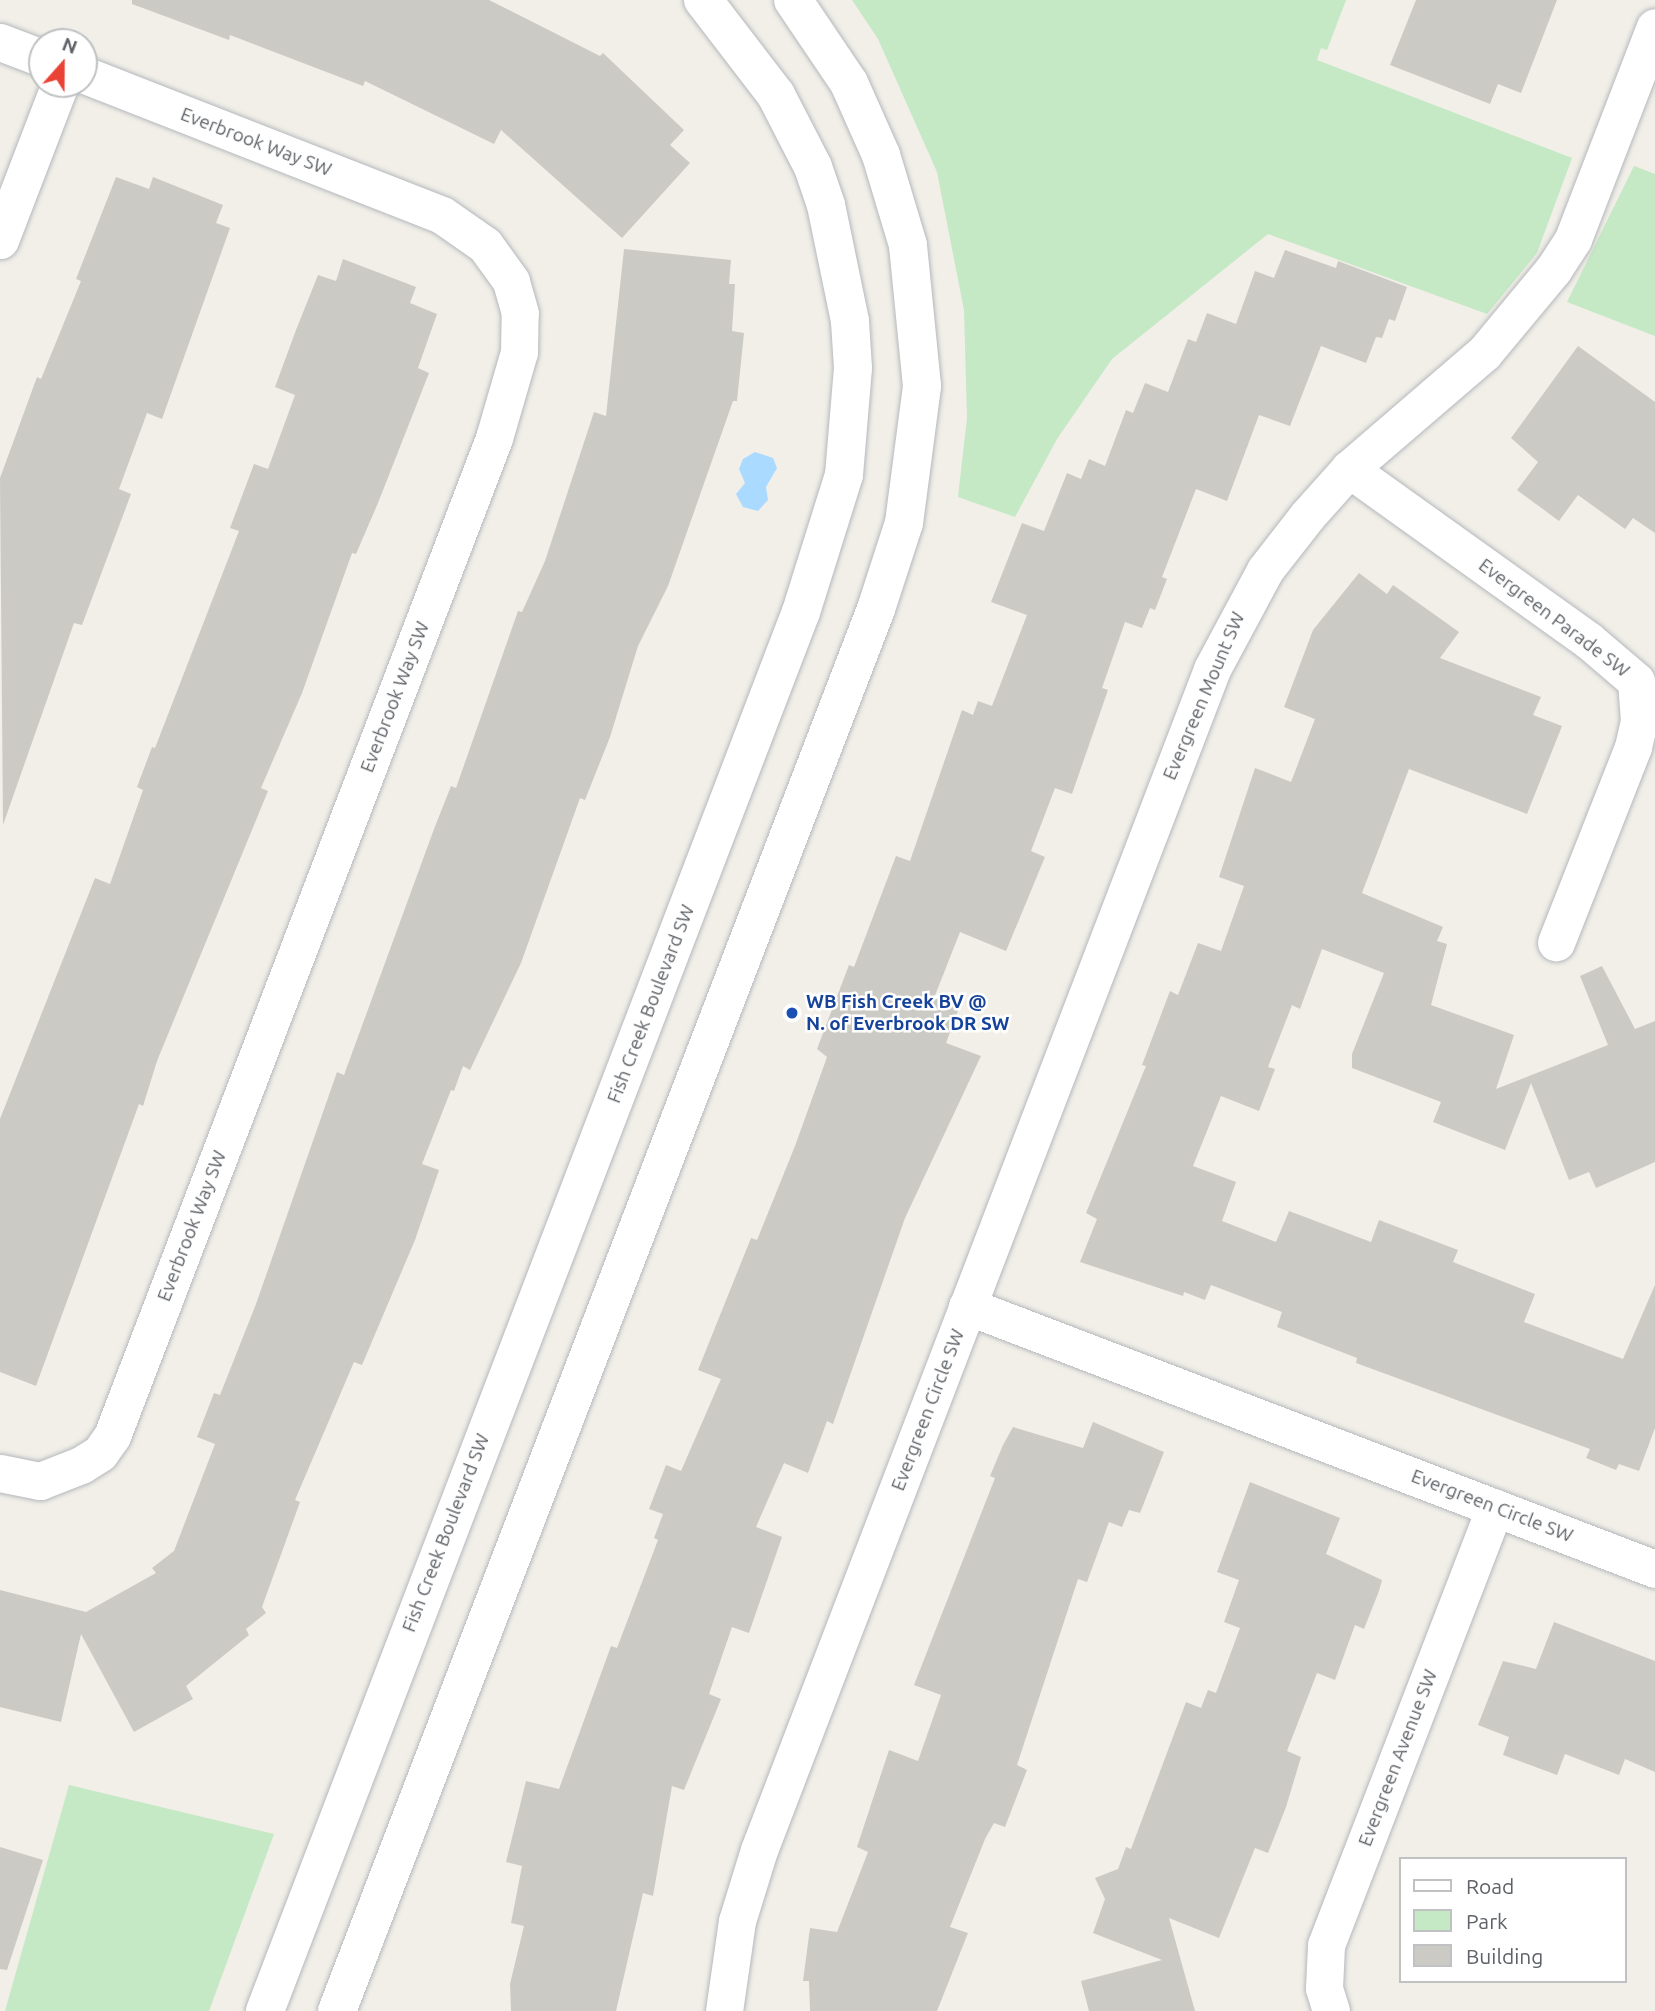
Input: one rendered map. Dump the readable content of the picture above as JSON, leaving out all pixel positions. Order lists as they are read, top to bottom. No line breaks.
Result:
{"streets":{"main road":["Fish Creek Boulevard SW"],"street":["Everbrook Way SW","Evergreen Parade SW","Evergreen Mount SW","Evergreen Circle SW","Evergreen Avenue SW"]},"crossings":[["Evergreen Parade SW","Evergreen Mount SW"],["Evergreen Mount SW","Evergreen Circle SW"],["Evergreen Circle SW","Evergreen Avenue SW"]],"places":["WB Fish Creek BV @ N. of Everbrook DR SW"],"legend":["Road","Park","Building"],"north":"top"}
